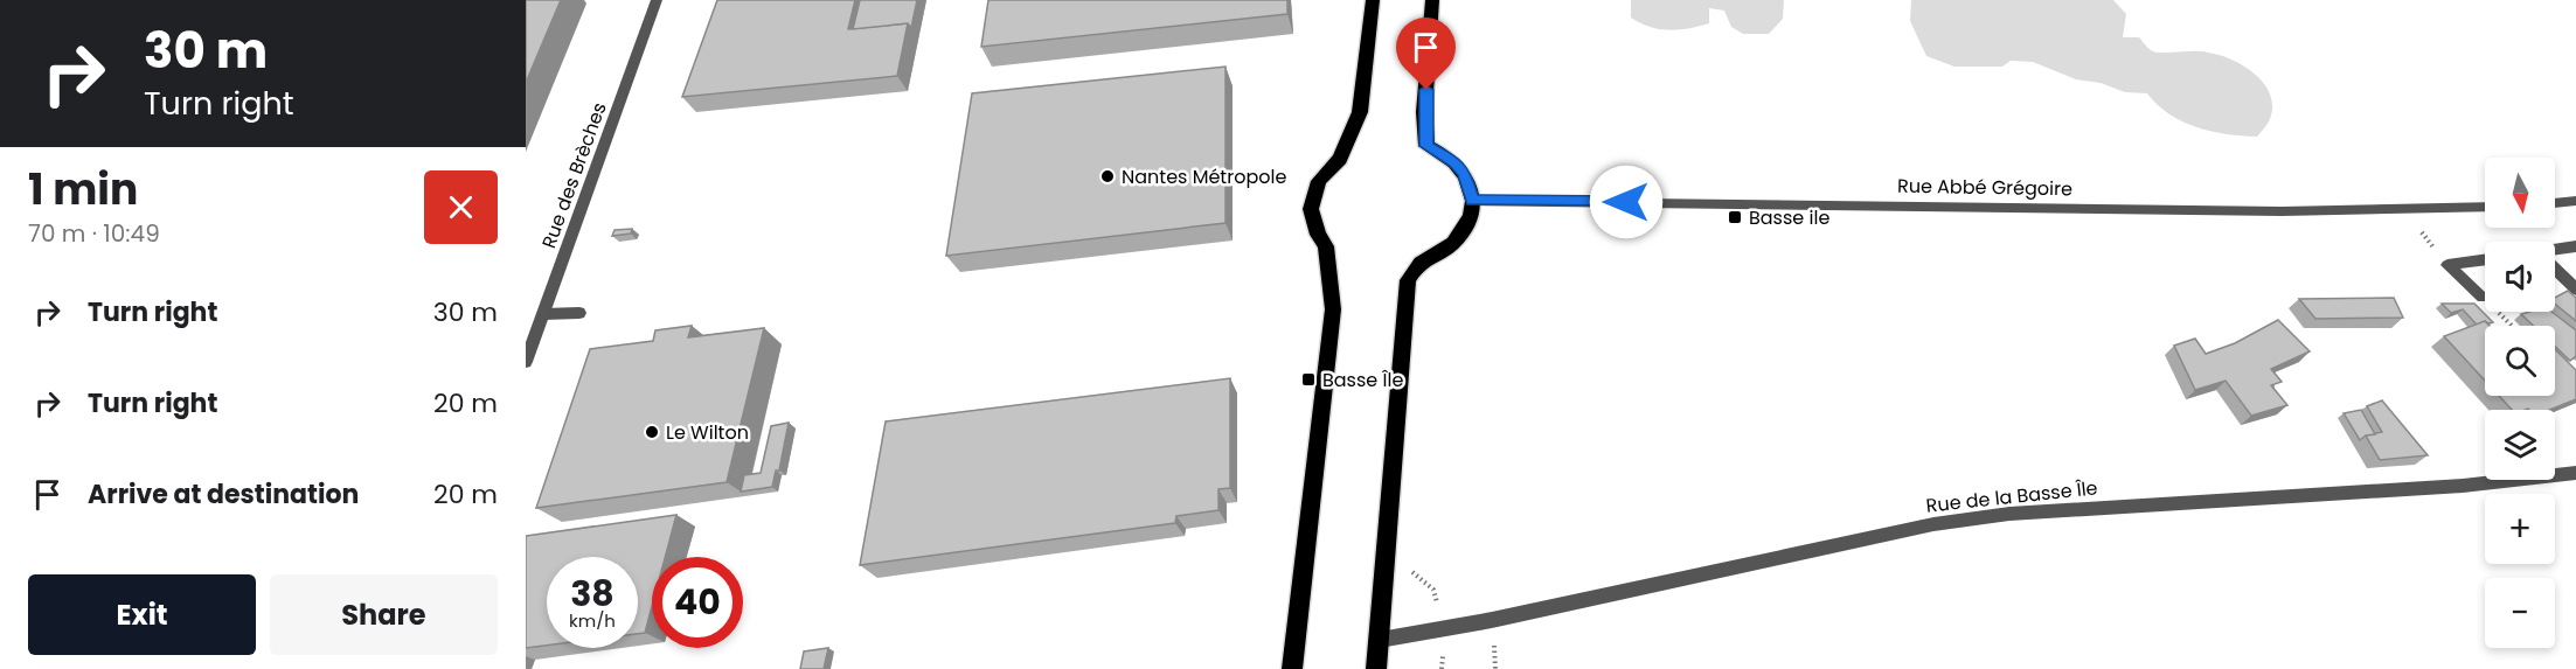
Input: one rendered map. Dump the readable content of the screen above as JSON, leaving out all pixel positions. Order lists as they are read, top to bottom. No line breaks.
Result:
{"streets":{"street":["Rue des Brèches","Rue Abbé Grégoire","Rue de la Basse Île"]},"places":{"other":["Nantes Métropole","Le Wilton"],"transit":["Basse ile","Basse Île"]},"north":"bottom","page":{"turn":["30 m","Turn right"],"heading":["1 min","70 m · 10:49"],"map_buttons":["+","−"],"list":[{"name":"Turn right","value":"30 m"},{"name":"Turn right","value":"20 m"},{"name":"Arrive at destination","value":"20 m"}],"speed":"38 km/h","limit":"40","buttons":["Exit","Share"]}}
